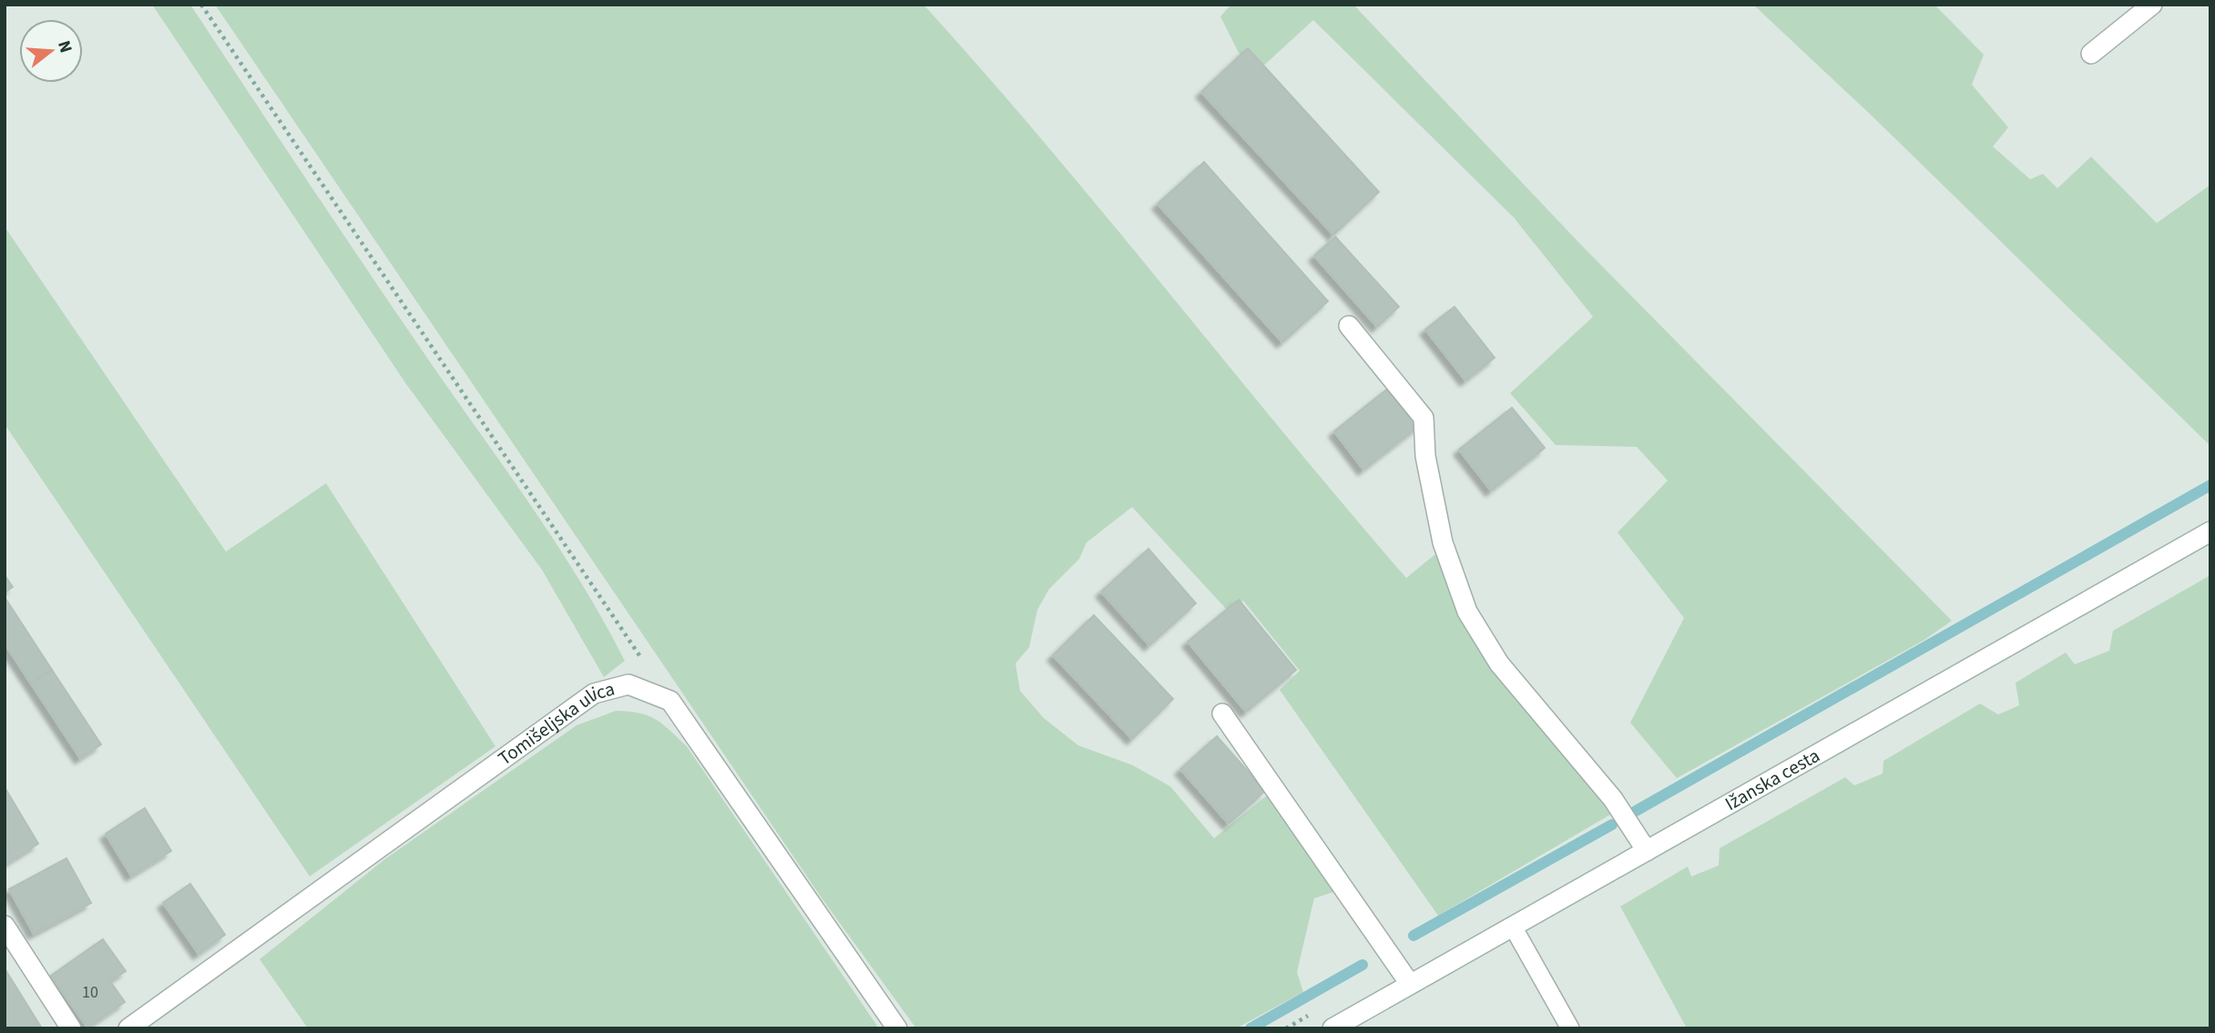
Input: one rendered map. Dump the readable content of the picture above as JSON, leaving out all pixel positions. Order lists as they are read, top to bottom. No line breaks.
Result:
{"streets":{"street":["Tomišeljska ulica","Ižanska cesta"]},"house_numbers":["10"],"north":"right"}
